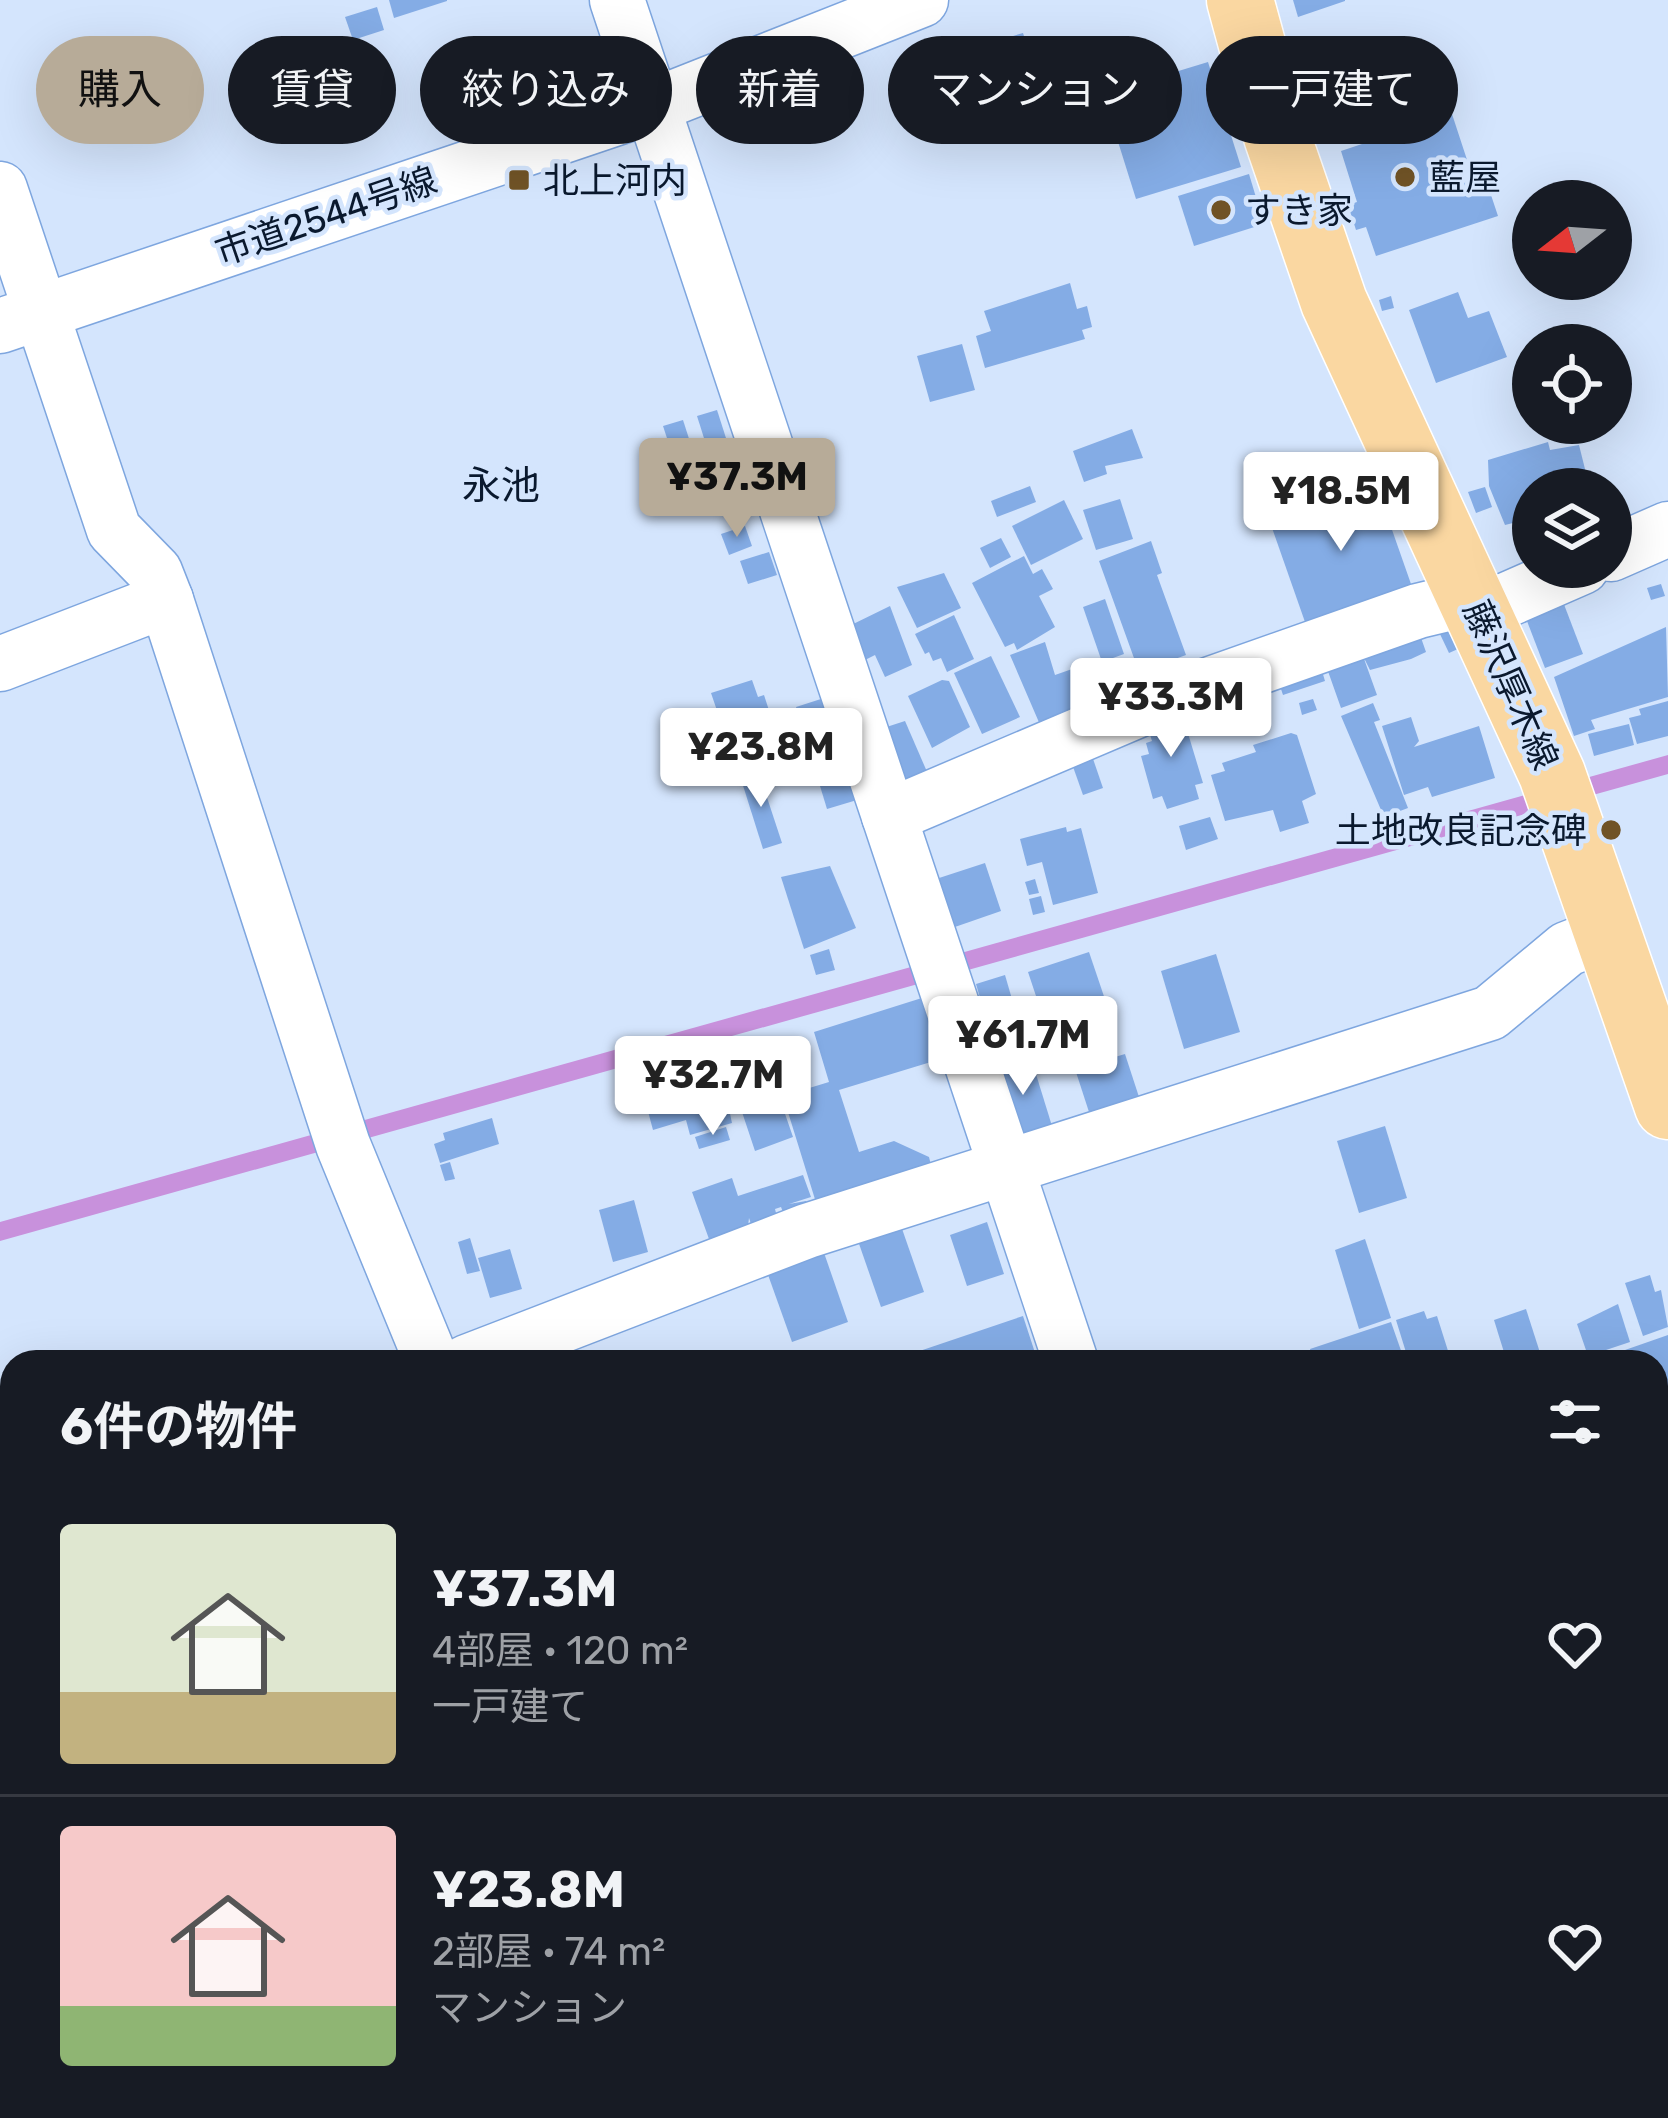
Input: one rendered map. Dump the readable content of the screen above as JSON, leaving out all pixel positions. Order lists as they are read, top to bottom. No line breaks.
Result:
{"streets":{"main road":["藤沢厚木線"],"street":["市道2544号線"]},"districts":["永池"],"places":{"other":["藍屋","すき家","土地改良記念碑"],"transit":["北上河内"]},"north":"left","page":{"chip":["購入","賃貸","絞り込み","新着","マンション","一戸建て"],"price":["¥37.3M","¥18.5M","¥33.3M","¥23.8M","¥61.7M","¥32.7M"],"heading":"6件の物件","list":[{"name":"¥37.3M","note":"4部屋 · 120 m² · 一戸建て"},{"name":"¥23.8M","note":"2部屋 · 74 m² · マンション"}]}}
